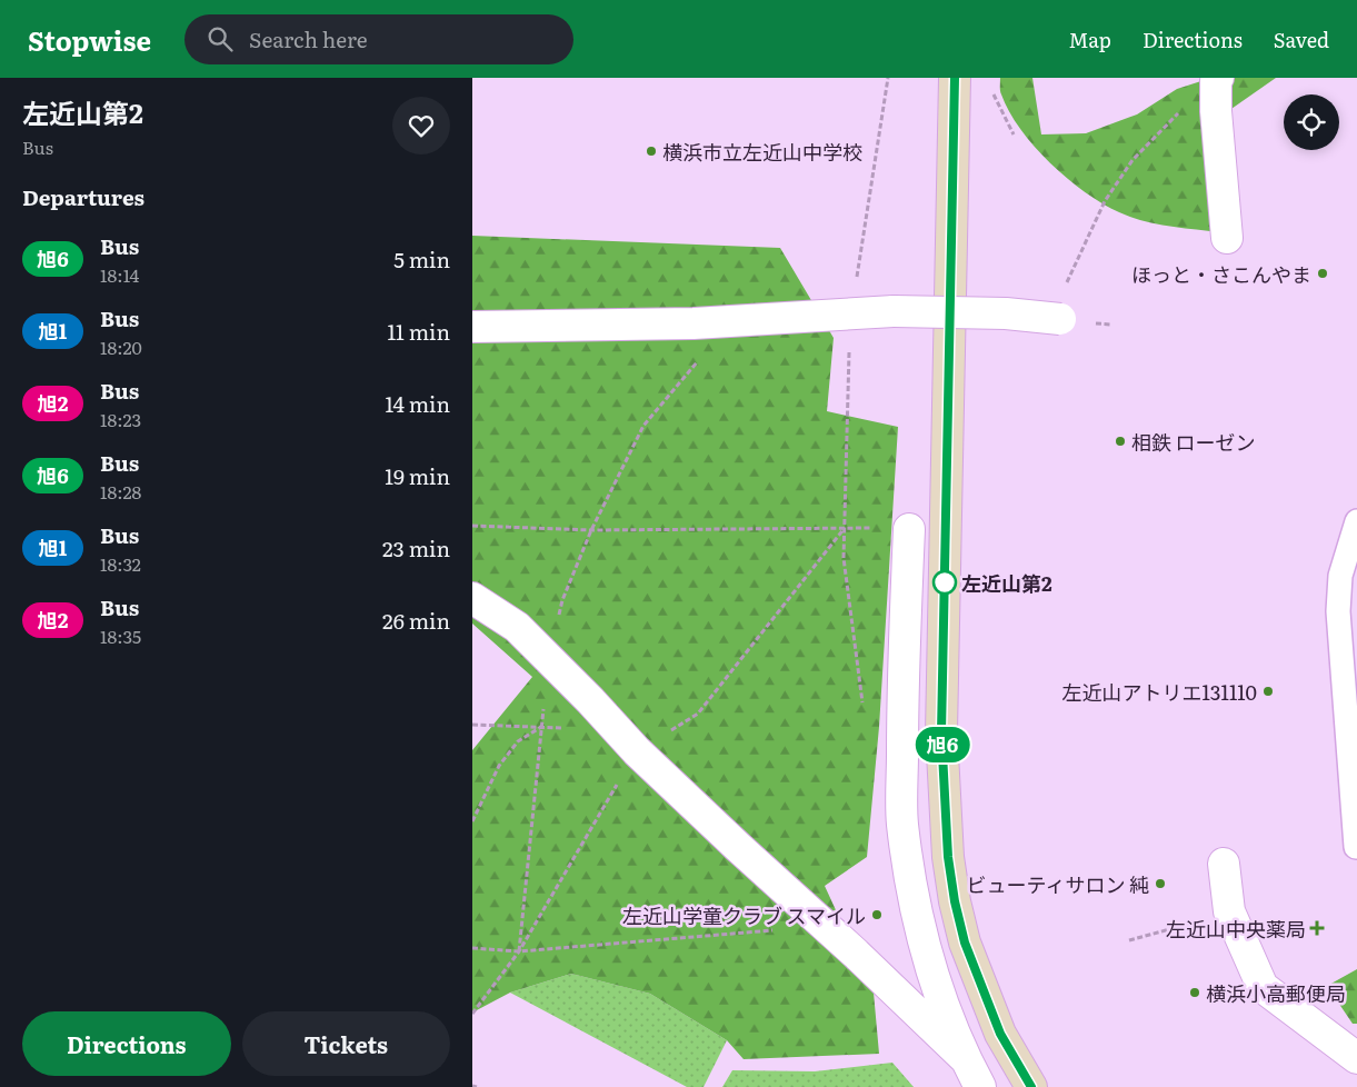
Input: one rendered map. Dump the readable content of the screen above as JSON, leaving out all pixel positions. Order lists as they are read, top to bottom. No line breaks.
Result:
{"places":{"other":["横浜市立左近山中学校","ほっと・さこんやま","相鉄 ローゼン","左近山第2","左近山アトリエ131110","ビューティサロン 純","左近山学童クラブ スマイル","横浜小高郵便局"],"health":["左近山中央薬局"]},"lines":["bus line 旭6"],"page":{"header":"Stopwise","search":"Search here","nav":["Map","Directions","Saved"],"heading":[["左近山第2","Bus"],"Departures"],"on_map":"旭6","list":[{"mark":"旭6","name":"Bus","note":"18:14","value":"5 min"},{"mark":"旭1","name":"Bus","note":"18:20","value":"11 min"},{"mark":"旭2","name":"Bus","note":"18:23","value":"14 min"},{"mark":"旭6","name":"Bus","note":"18:28","value":"19 min"},{"mark":"旭1","name":"Bus","note":"18:32","value":"23 min"},{"mark":"旭2","name":"Bus","note":"18:35","value":"26 min"}],"buttons":["Directions","Tickets"]}}
